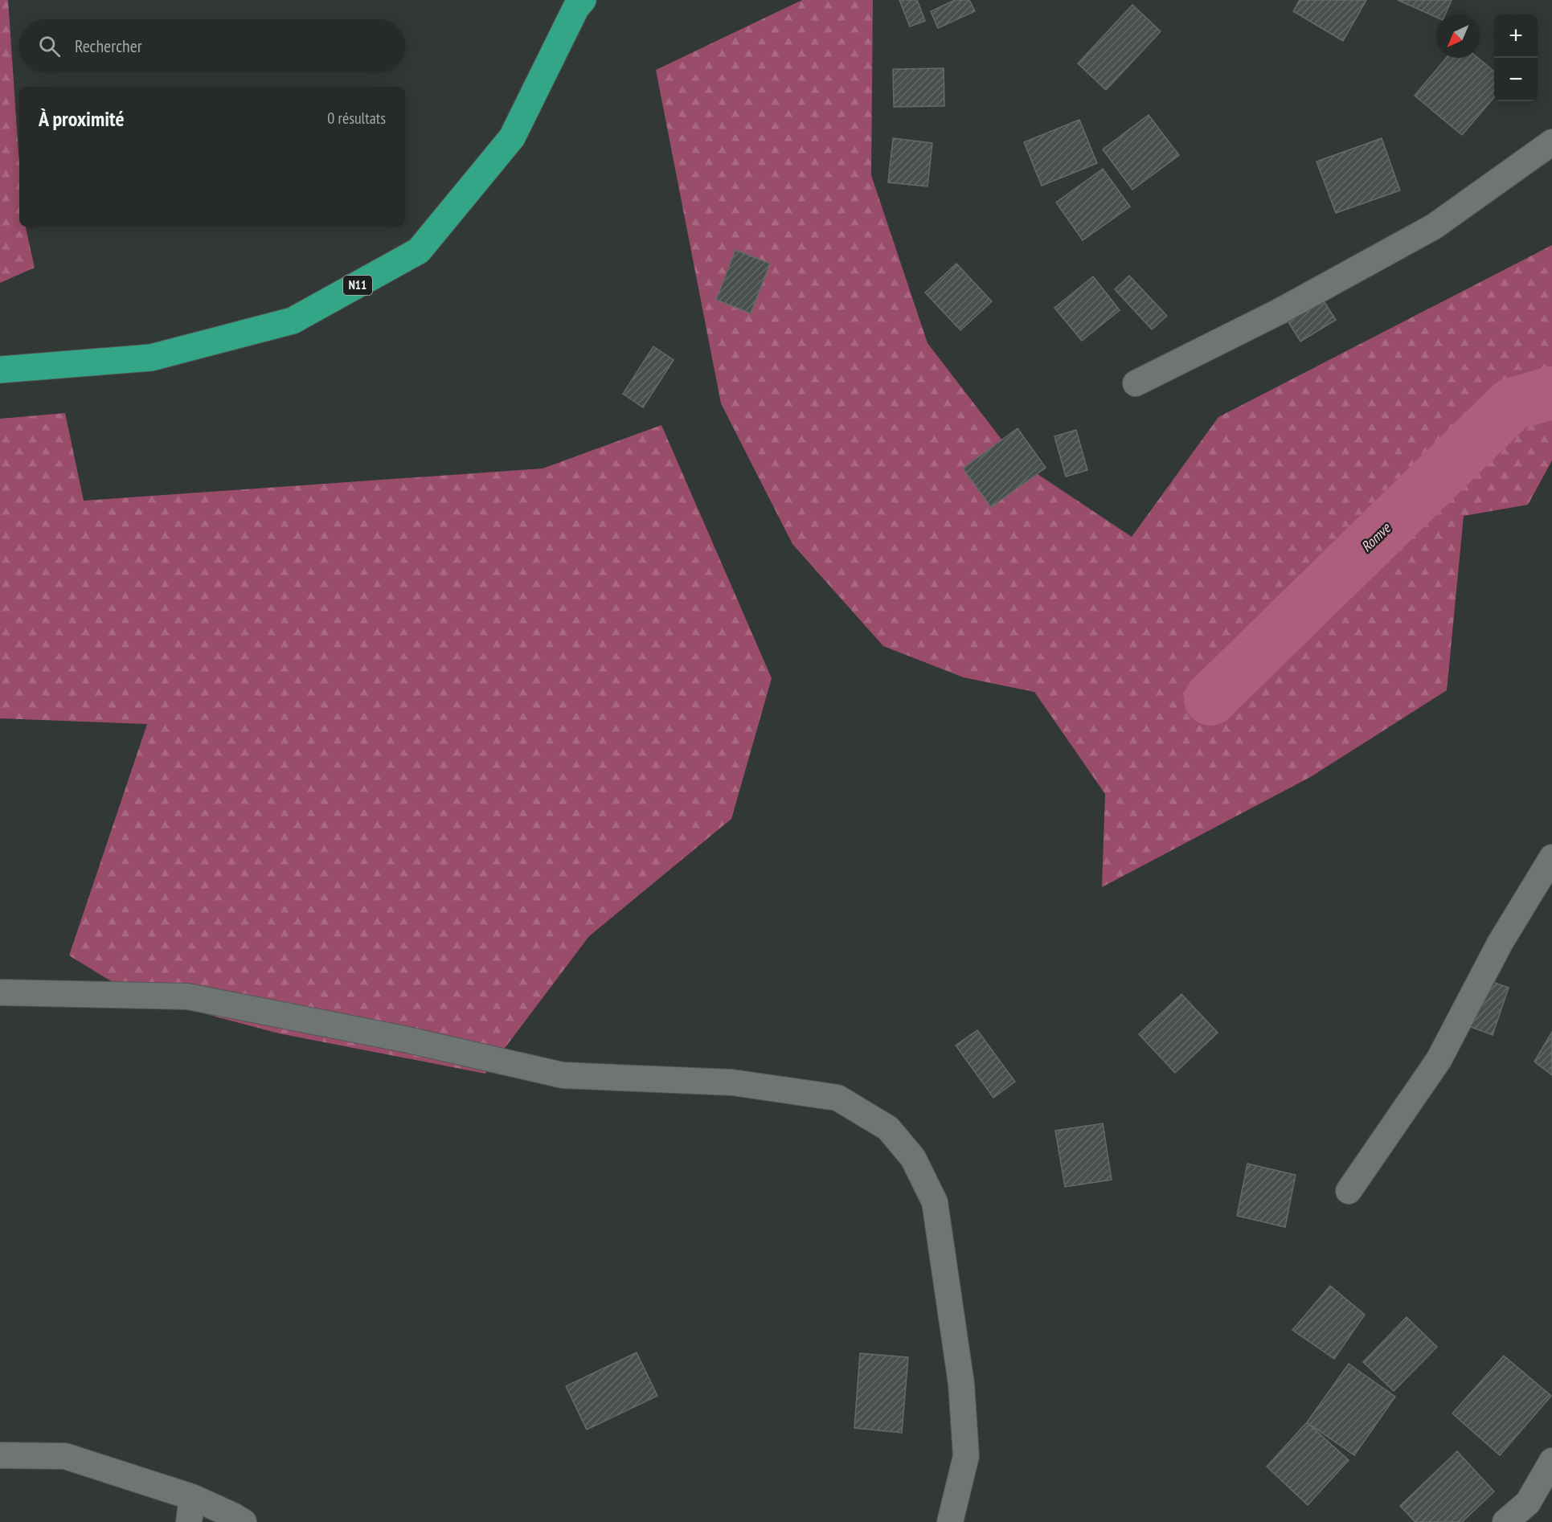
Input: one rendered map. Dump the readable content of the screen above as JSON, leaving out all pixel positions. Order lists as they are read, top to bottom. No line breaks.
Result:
{"streets":{"highway":["N11"]},"water":["Romve"],"north":"bottom left","page":{"map_buttons":["+","−"],"search":"Rechercher","heading":["À proximité","0 résultats"]}}
